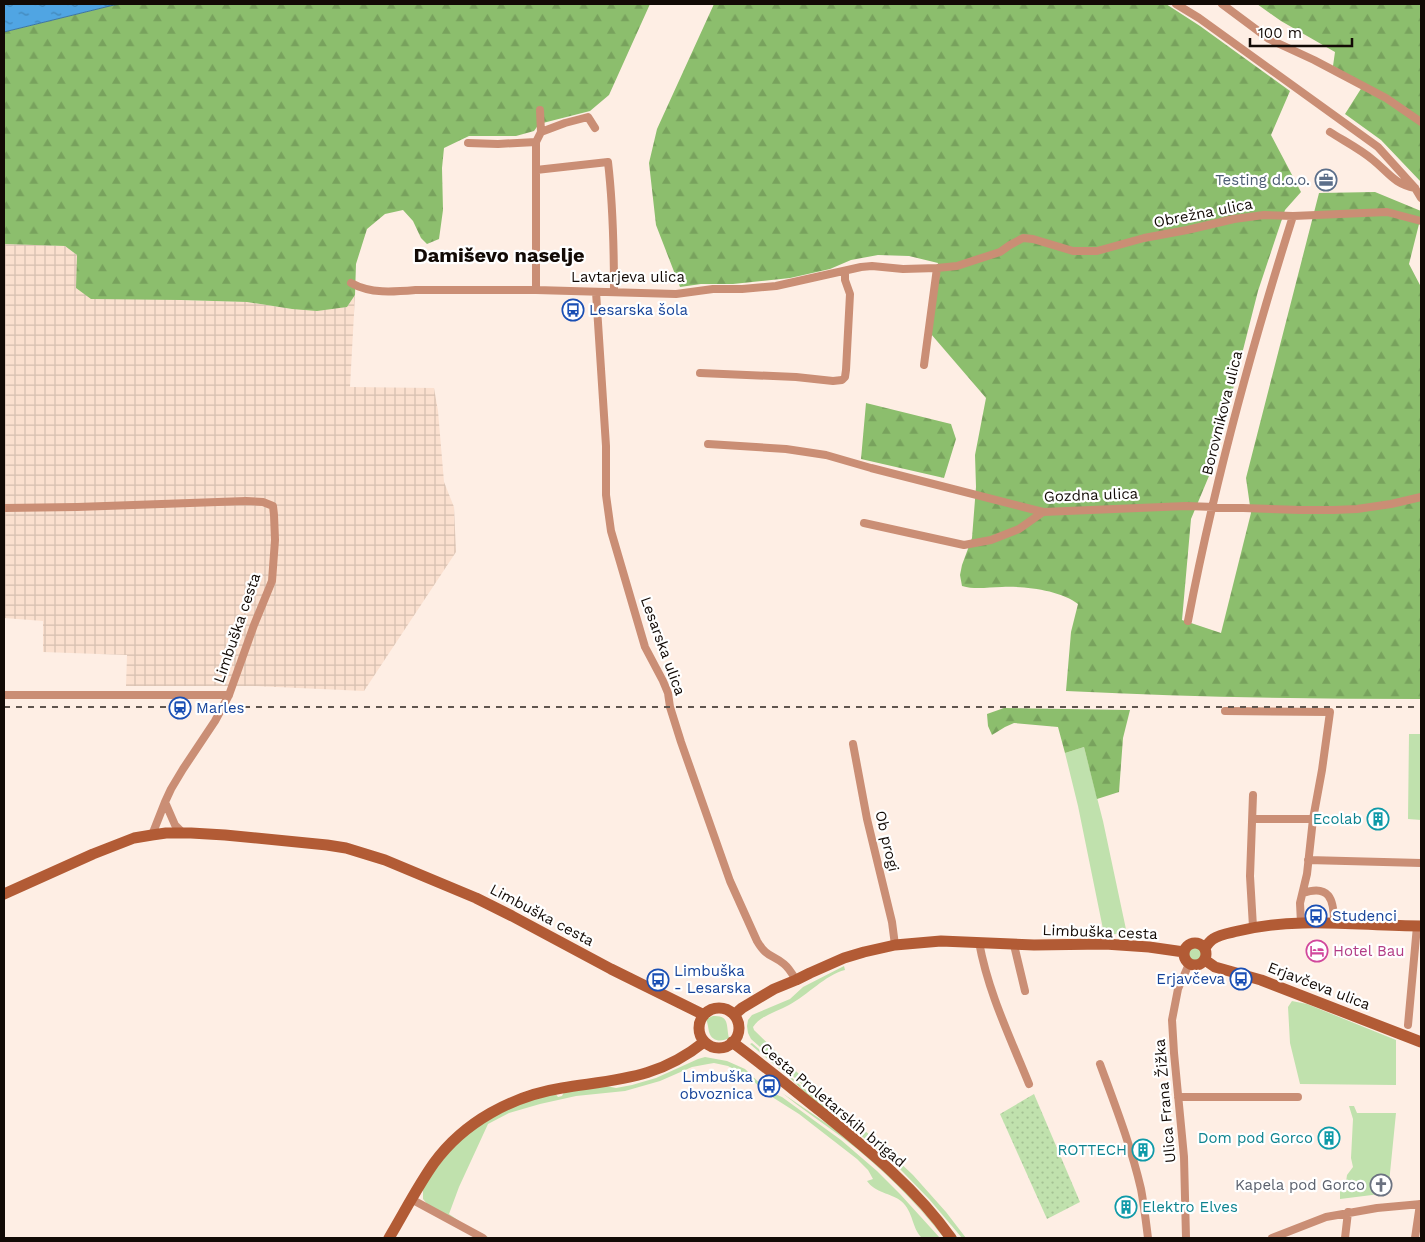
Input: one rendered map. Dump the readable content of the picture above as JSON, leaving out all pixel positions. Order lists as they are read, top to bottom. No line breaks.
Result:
{"streets":{"main road":["Limbuška cesta","Erjavčeva ulica","Cesta Proletarskih brigad"],"street":["Obrežna ulica","Lavtarjeva ulica","Borovnikova ulica","Gozdna ulica","Lesarska ulica","Ob progi","Ulica Frana Žižka"]},"crossings":[["Obrežna ulica","Lavtarjeva ulica"],["Obrežna ulica","Borovnikova ulica"],["Lavtarjeva ulica","Lesarska ulica"],["Borovnikova ulica","Gozdna ulica"],["Limbuška cesta","Lesarska ulica"],["Limbuška cesta","Ob progi"],["Limbuška cesta","Erjavčeva ulica"],["Limbuška cesta","Ulica Frana Žižka"],["Limbuška cesta","Cesta Proletarskih brigad"],["Erjavčeva ulica","Ulica Frana Žižka"]],"districts":["Damiševo naselje"],"places":{"office":["Testing d.o.o."],"bus stop":["Lesarska šola","Studenci","Erjavčeva","Limbuška - Lesarska","Limbuška obvoznica"],"station":["Marles"],"building":["Ecolab","Dom pod Gorco","ROTTECH","Elektro Elves"],"hotel":["Hotel Bau"],"church":["Kapela pod Gorco"]},"scale_bar":"100 m"}
